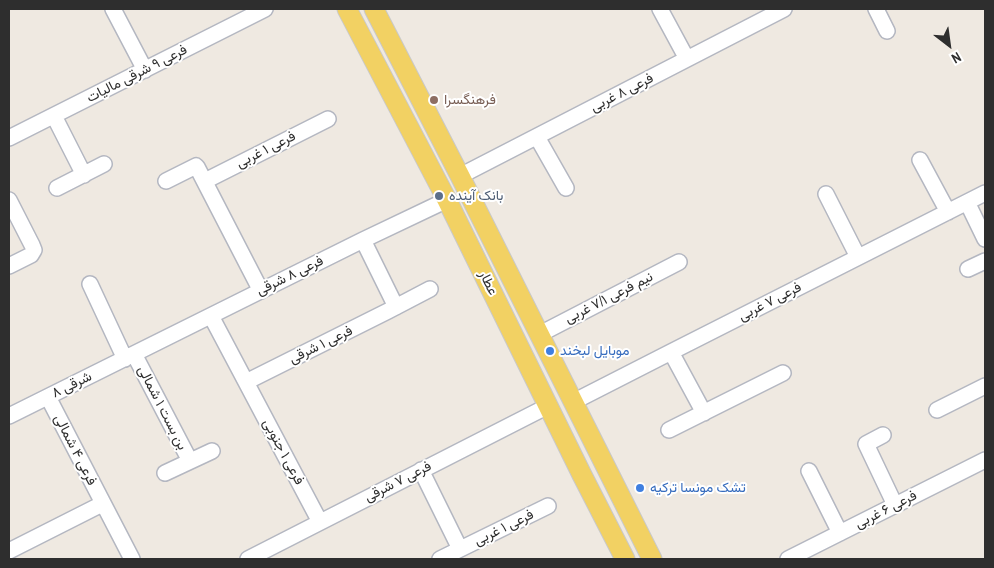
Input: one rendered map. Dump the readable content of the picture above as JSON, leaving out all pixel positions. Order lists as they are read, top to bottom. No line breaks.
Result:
{"streets":{"main road":["عطار"],"street":["فرعی ۹ شرقی مالیات","فرعی ۸ غربی","فرعی ۱ غربی","فرعی ۸ شرقی","نیم فرعی ۷/۱ غربی","فرعی ۷ غربی","فرعی ۱ شرقی","۸ شرقی","بن بست ۱ شمالی","فرعی ۴ شمالی","فرعی ۱ جنوبی","فرعی ۷ شرقی","فرعی ۶ غربی"]},"crossings":[["فرعی ۸ غربی","عطار"],["فرعی ۸ شرقی","عطار"],["فرعی ۸ شرقی","۸ شرقی"],["فرعی ۸ شرقی","بن بست ۱ شمالی"],["فرعی ۸ شرقی","فرعی ۱ جنوبی"],["عطار","نیم فرعی ۷/۱ غربی"],["عطار","فرعی ۷ غربی"],["عطار","فرعی ۷ شرقی"],["فرعی ۱ شرقی","فرعی ۱ جنوبی"],["۸ شرقی","بن بست ۱ شمالی"],["۸ شرقی","فرعی ۴ شمالی"],["فرعی ۱ جنوبی","فرعی ۷ شرقی"]],"places":["فرهنگسرا","بانک آینده","موبایل لبخند","تشک مونسا ترکیه"],"north":"bottom right"}
